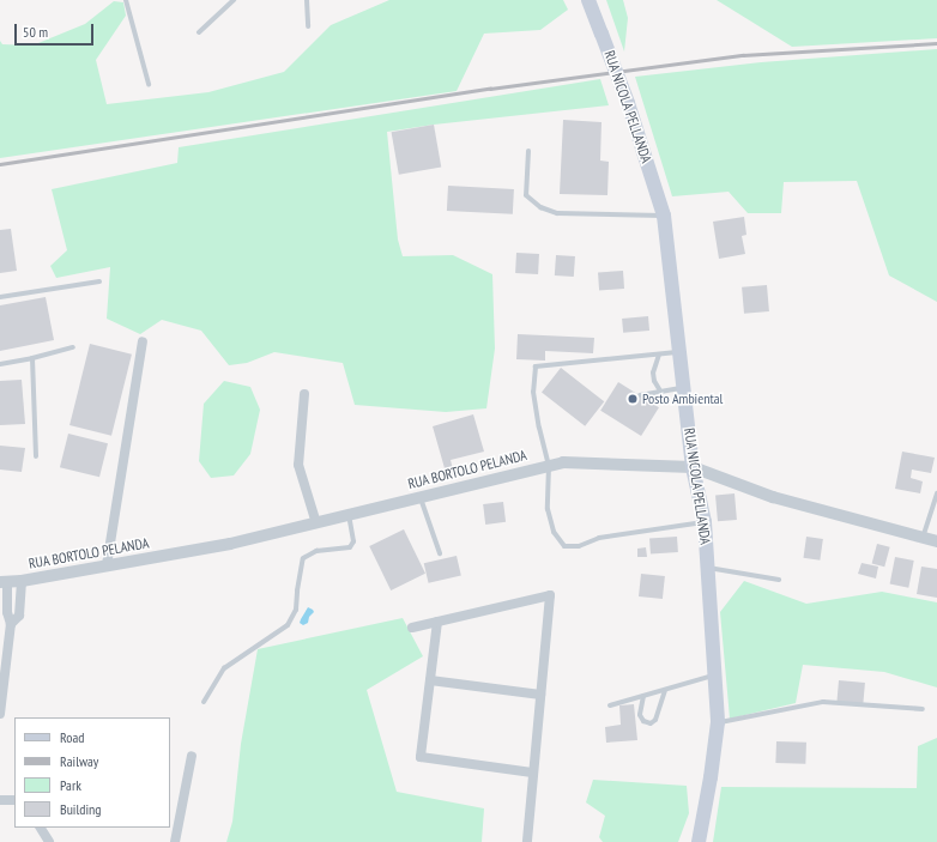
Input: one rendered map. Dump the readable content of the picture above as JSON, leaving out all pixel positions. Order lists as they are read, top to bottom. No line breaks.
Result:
{"streets":{"main road":["RUA NICOLA PELLANDA"],"street":["RUA BORTOLO PELANDA"]},"crossings":[["RUA NICOLA PELLANDA","RUA BORTOLO PELANDA"]],"places":["Posto Ambiental"],"legend":["Road","Railway","Park","Building"],"scale_bar":"50 m"}
